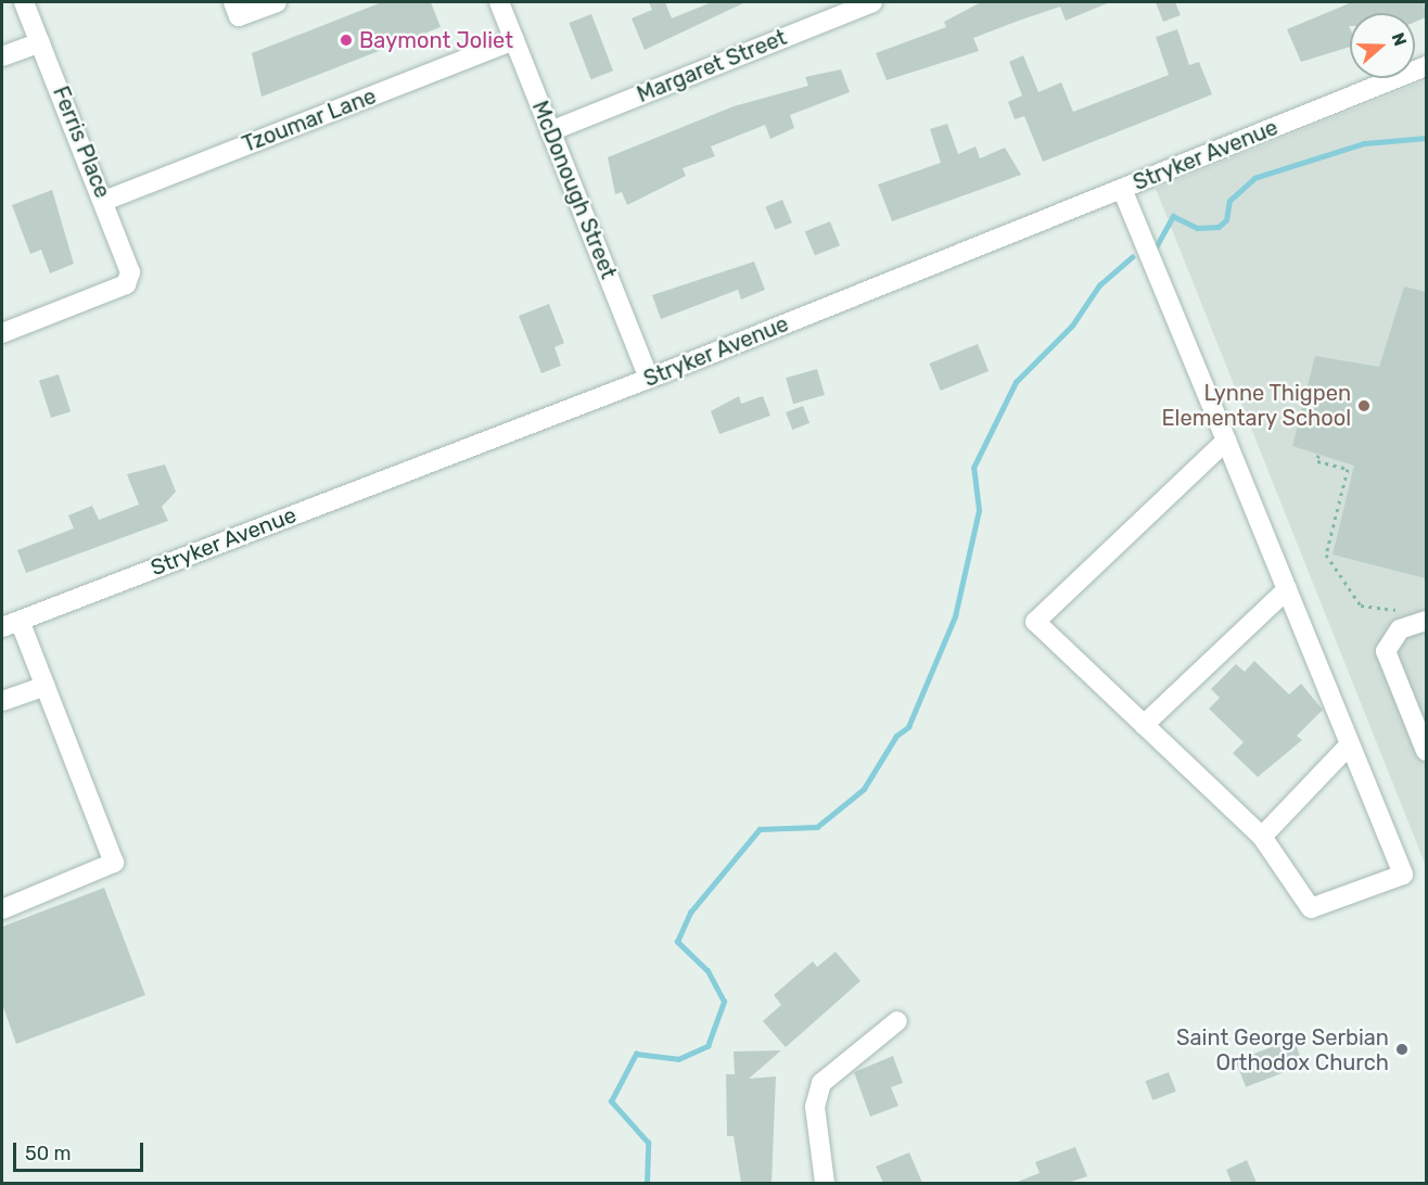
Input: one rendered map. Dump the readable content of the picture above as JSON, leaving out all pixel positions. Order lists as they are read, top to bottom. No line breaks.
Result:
{"streets":{"street":["Margaret Street","Tzoumar Lane","Ferris Place","Stryker Avenue","McDonough Street"]},"crossings":[["Margaret Street","McDonough Street"],["Tzoumar Lane","Ferris Place"],["Tzoumar Lane","McDonough Street"],["Stryker Avenue","McDonough Street"]],"places":["Baymont Joliet","Lynne Thigpen Elementary School","Saint George Serbian Orthodox Church"],"scale_bar":"50 m","north":"right"}
